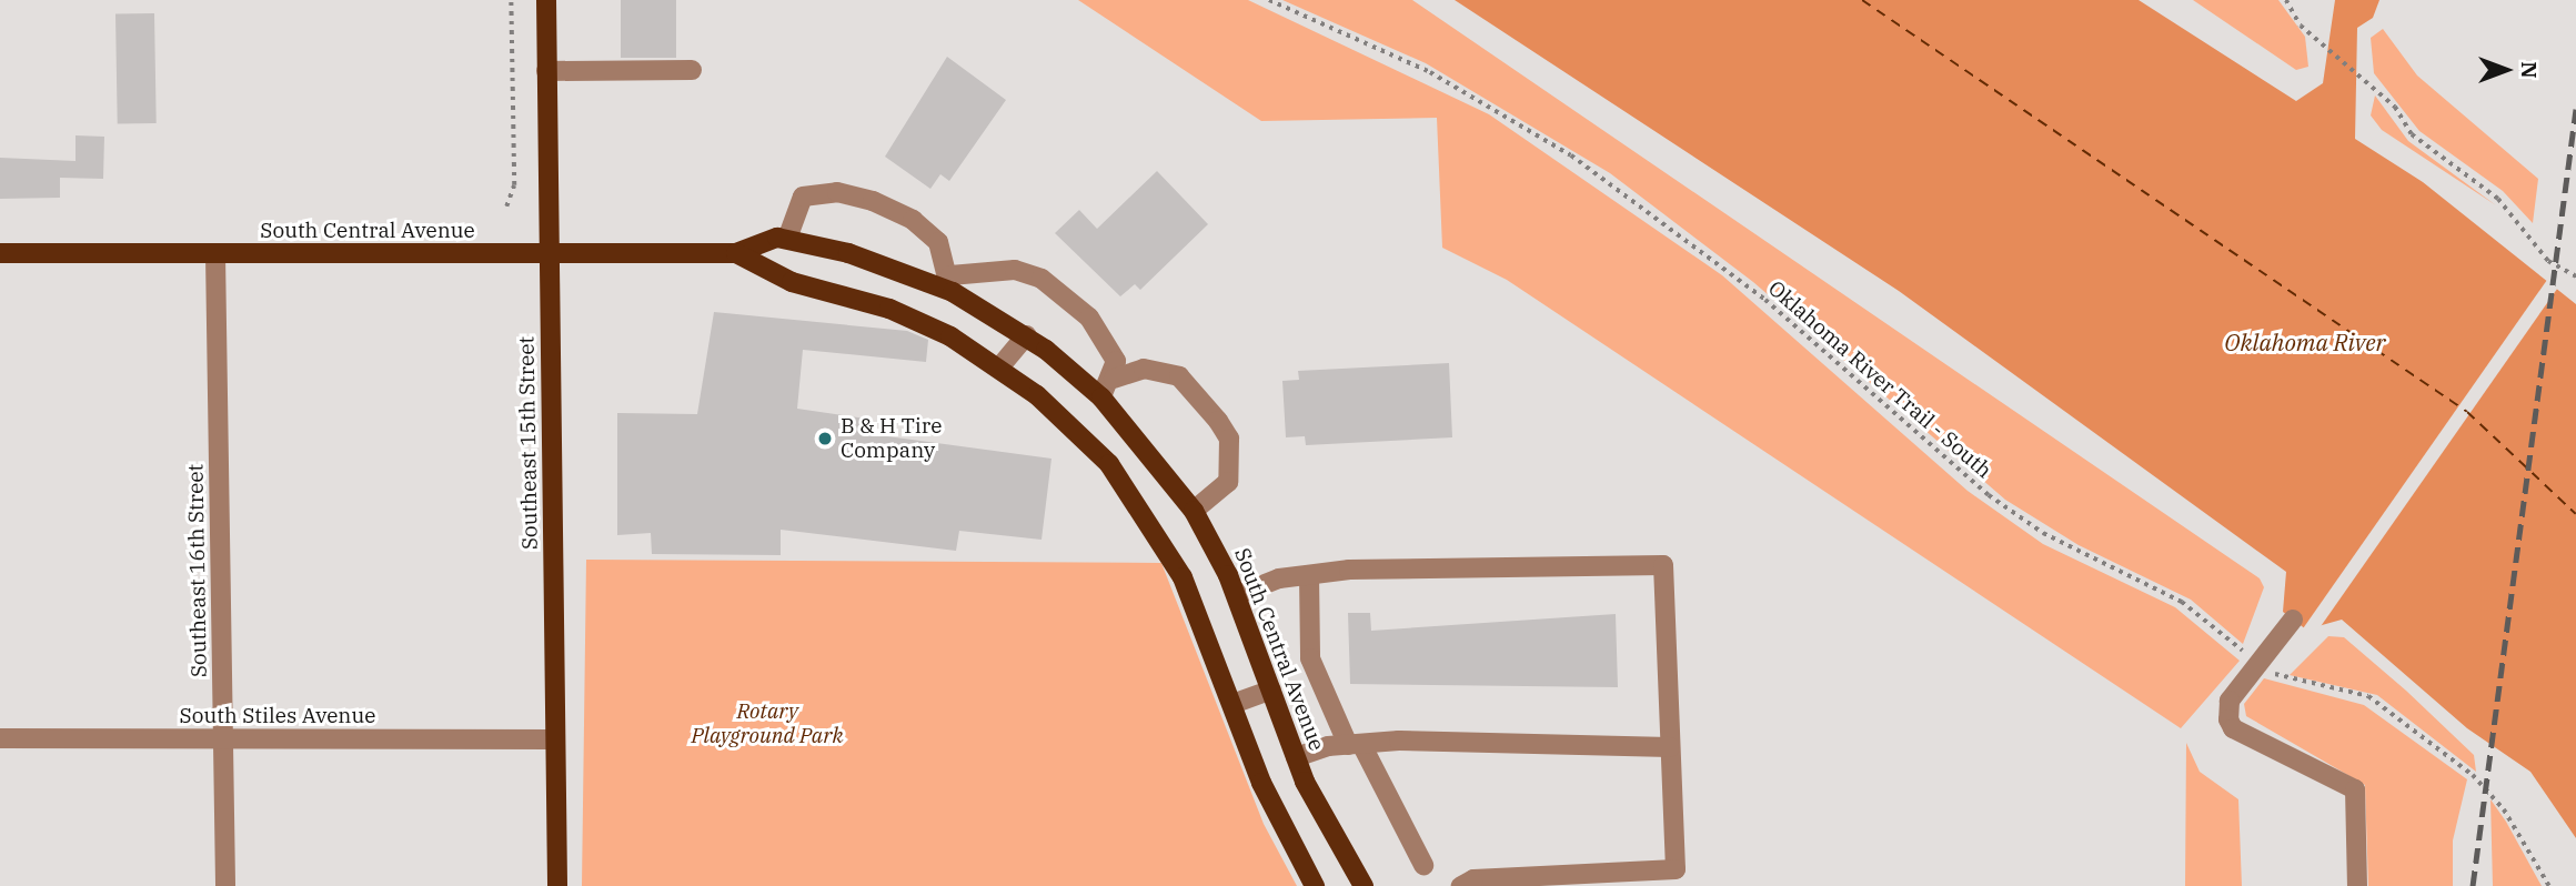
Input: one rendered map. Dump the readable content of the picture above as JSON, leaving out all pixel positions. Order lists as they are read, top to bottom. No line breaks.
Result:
{"streets":{"main road":["South Central Avenue","Southeast 15th Street"],"street":["Southeast 16th Street","South Stiles Avenue"],"path":["Oklahoma River Trail - South"]},"crossings":[["South Central Avenue","Southeast 15th Street"],["South Central Avenue","Southeast 16th Street"],["Southeast 15th Street","South Stiles Avenue"],["Southeast 16th Street","South Stiles Avenue"]],"water":["Oklahoma River"],"parks":["Rotary Playground Park"],"places":["B & H Tire Company"],"north":"right"}
